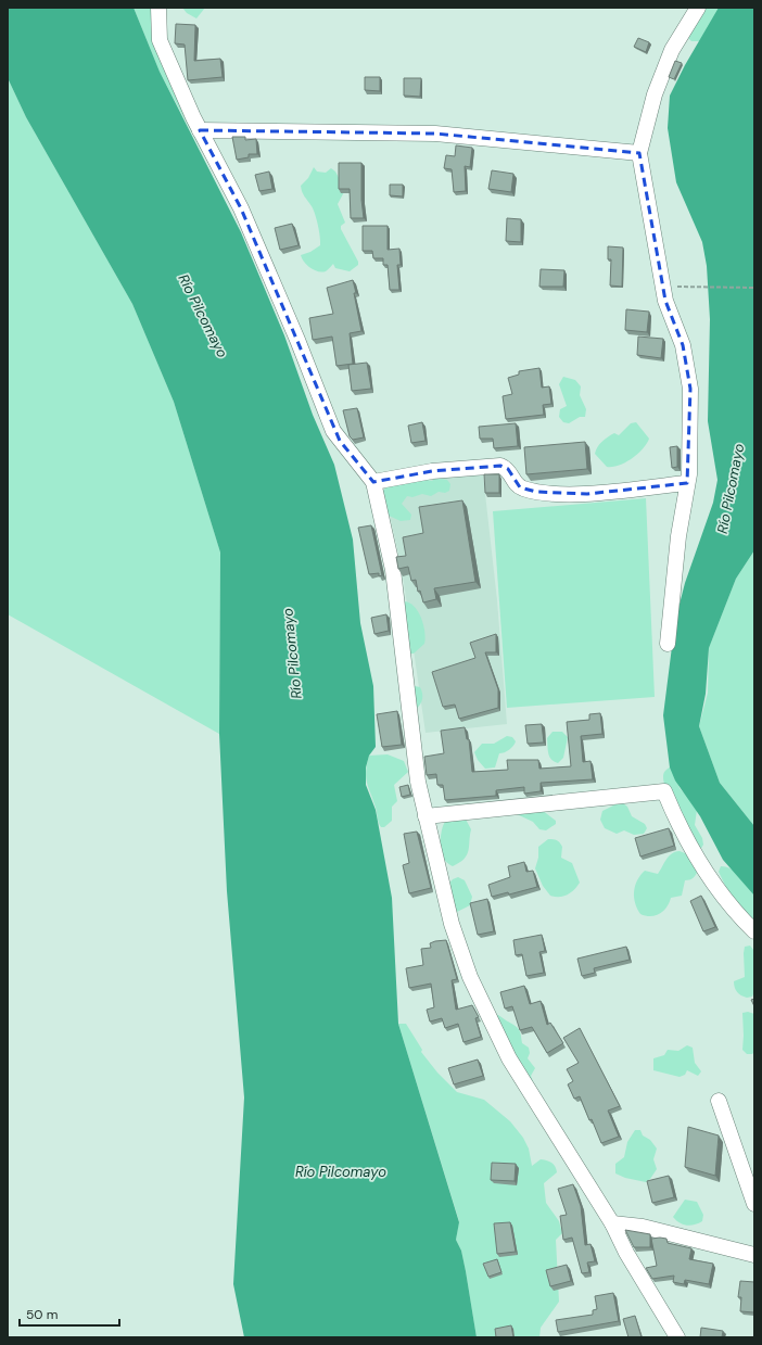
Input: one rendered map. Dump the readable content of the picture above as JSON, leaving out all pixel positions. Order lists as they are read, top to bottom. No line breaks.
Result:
{"water":["Río Pilcomayo"],"scale_bar":"50 m"}
